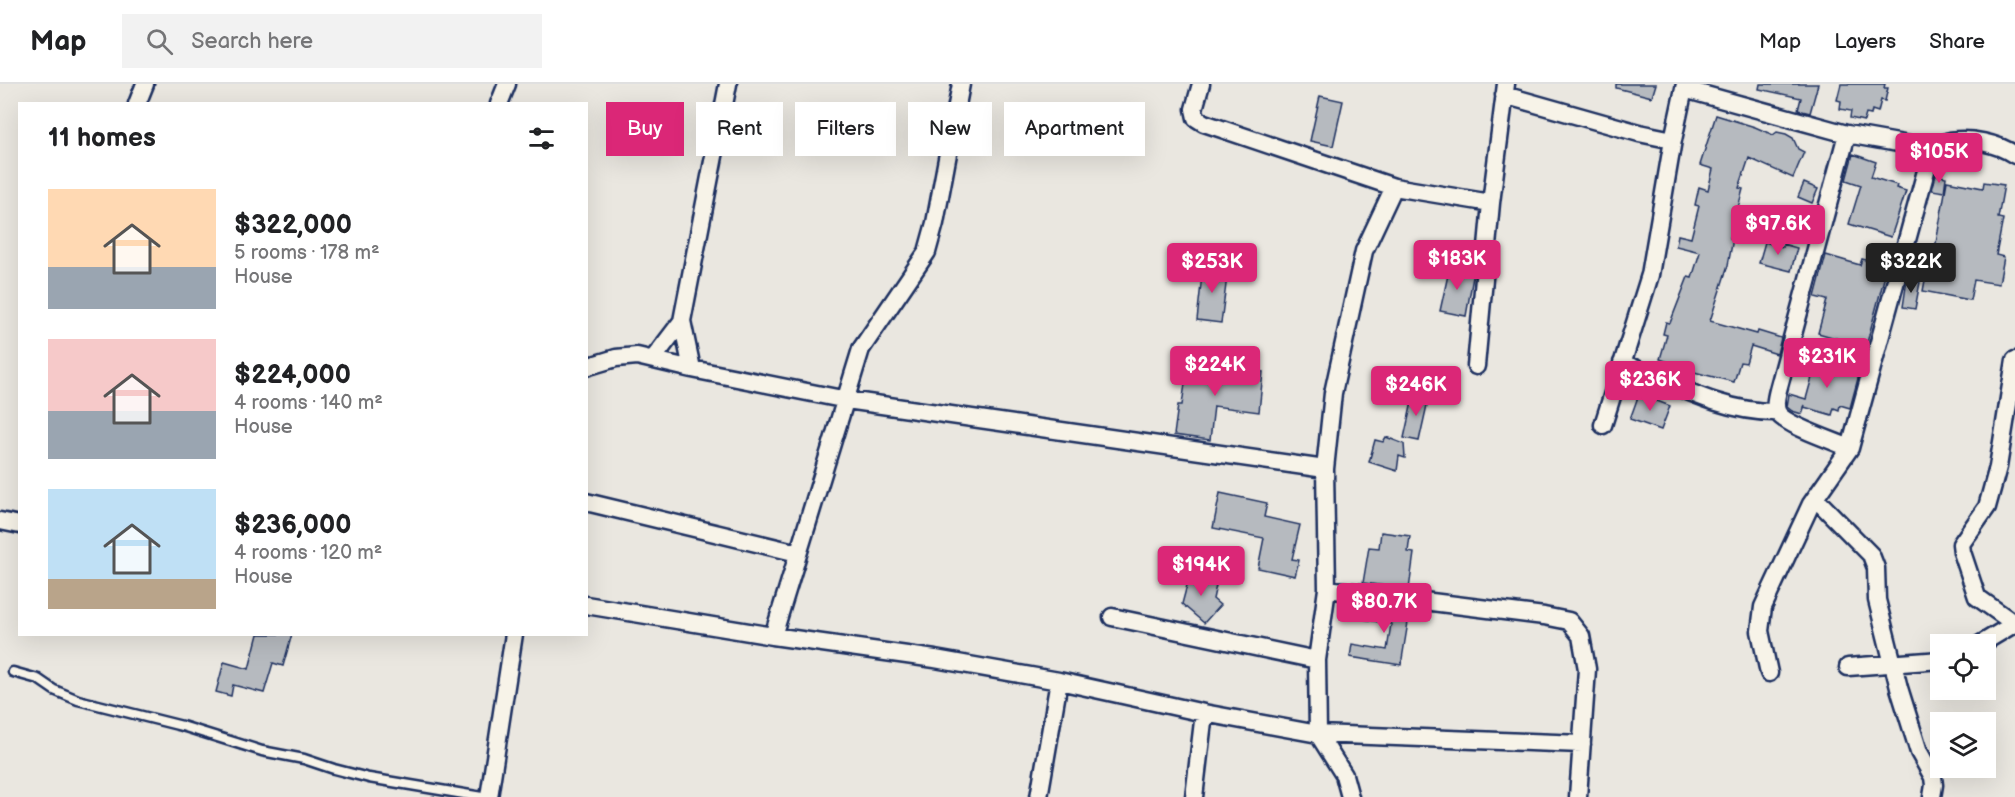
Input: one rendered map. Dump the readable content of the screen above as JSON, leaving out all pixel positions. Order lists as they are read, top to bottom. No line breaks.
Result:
{"page":{"header":"Map","search":"Search here","nav":["Map","Layers","Share"],"chip":["Buy","Rent","Filters","New","Apartment"],"heading":"11 homes","price":["$105K","$97.6K","$183K","$253K","$322K","$231K","$224K","$236K","$246K","$194K","$80.7K"],"list":[{"name":"$322,000","note":"5 rooms · 178 m² · House"},{"name":"$224,000","note":"4 rooms · 140 m² · House"},{"name":"$236,000","note":"4 rooms · 120 m² · House"}]}}
